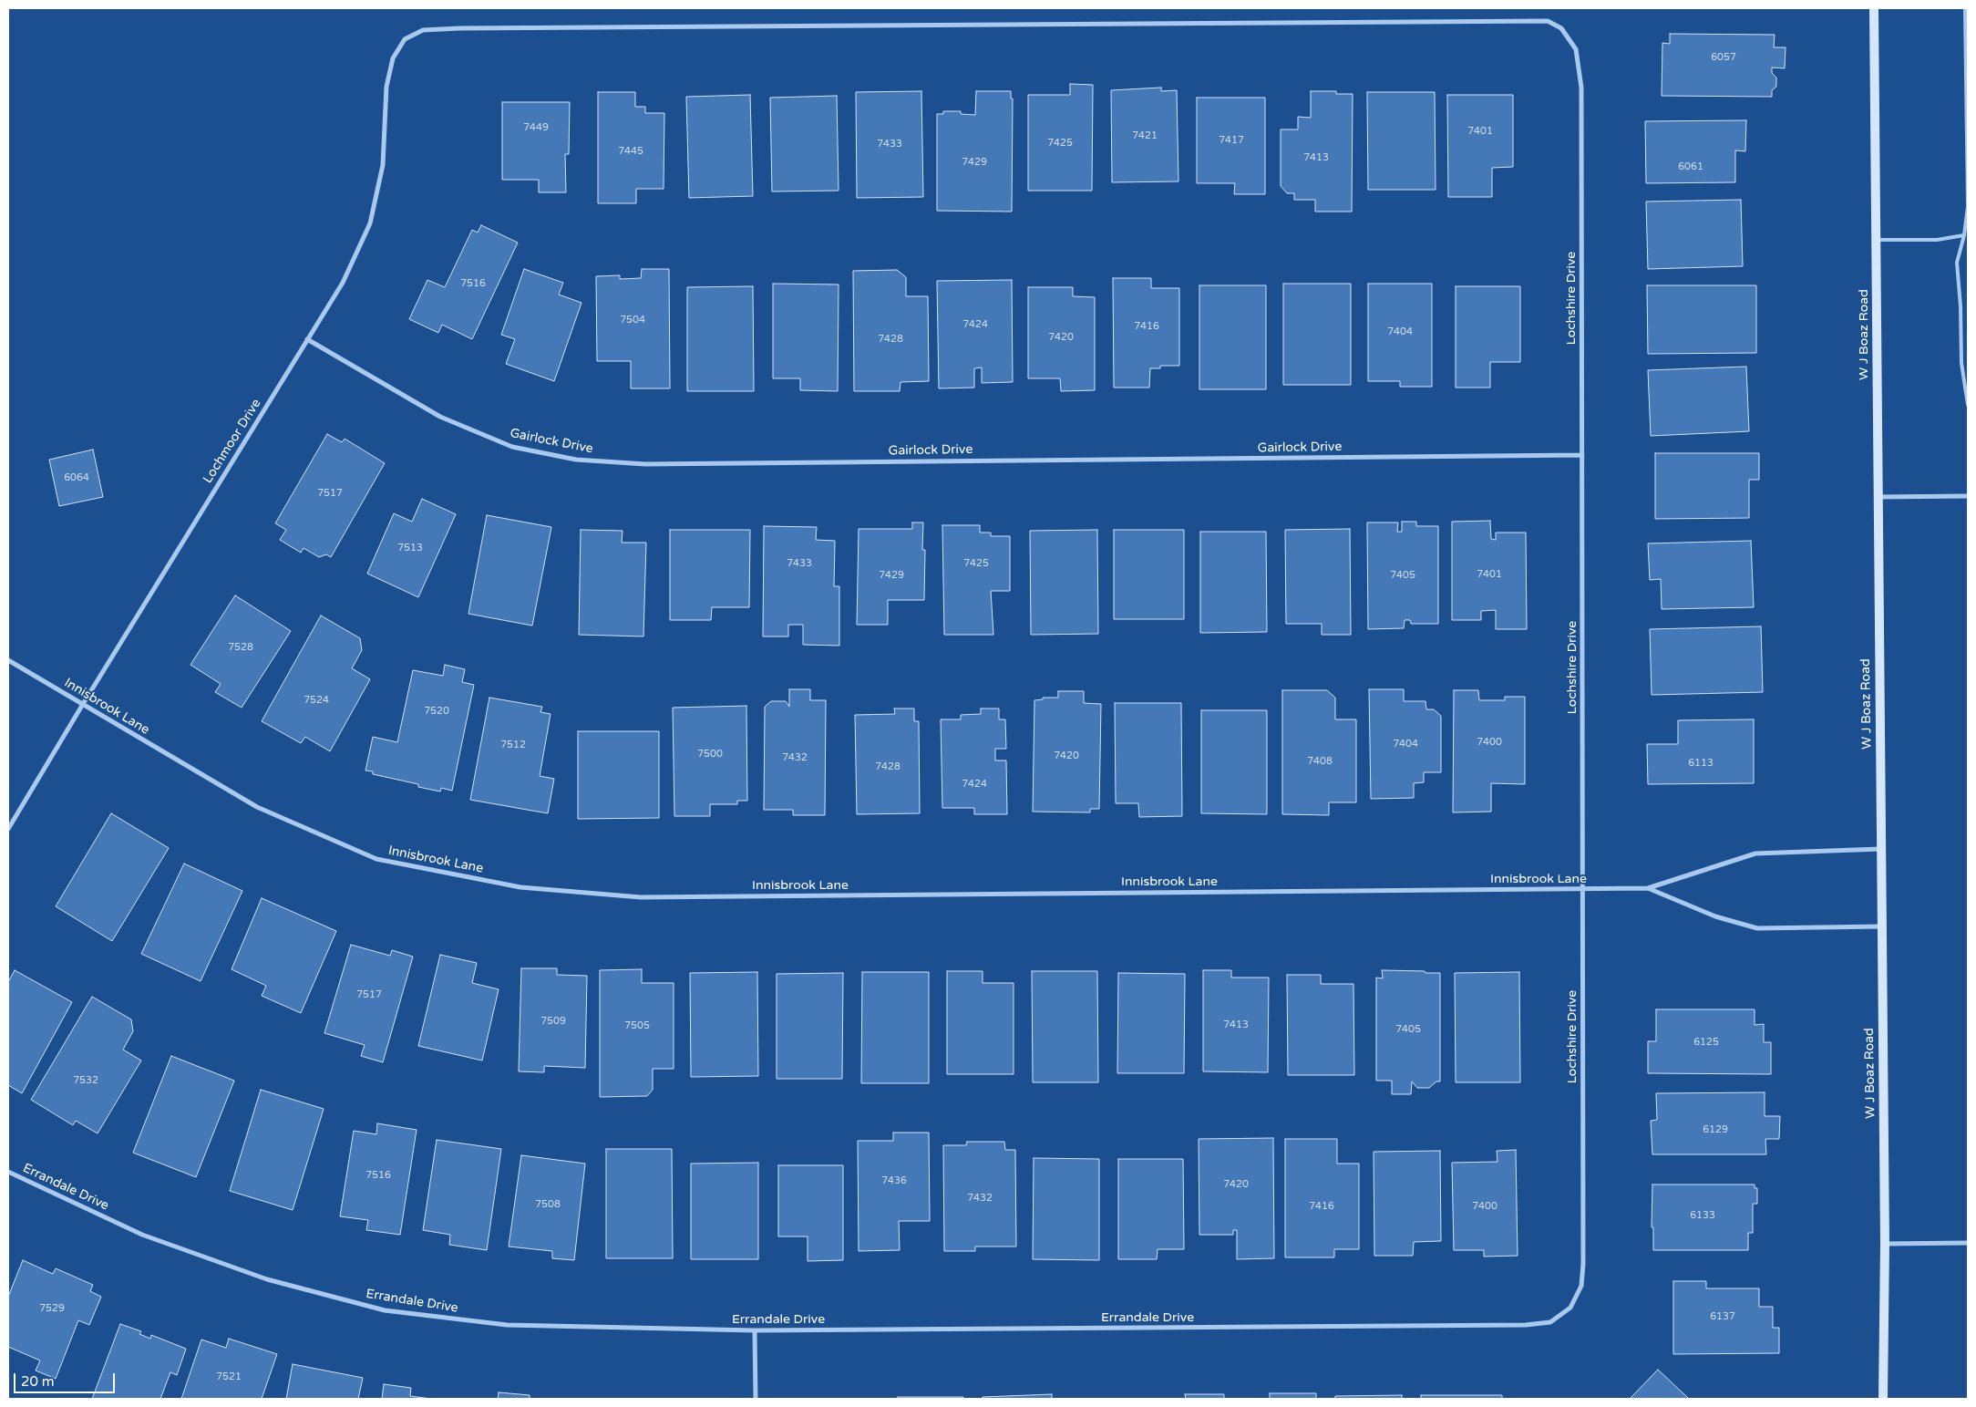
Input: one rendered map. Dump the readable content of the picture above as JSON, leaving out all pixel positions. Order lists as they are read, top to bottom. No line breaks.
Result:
{"streets":{"street":["Lochshire Drive","W J Boaz Road","Lochmoor Drive","Gairlock Drive","Innisbrook Lane","Errandale Drive"]},"crossings":[["Lochshire Drive","Lochmoor Drive"],["Lochshire Drive","Gairlock Drive"],["Lochshire Drive","Innisbrook Lane"],["Lochshire Drive","Errandale Drive"],["W J Boaz Road","Innisbrook Lane"],["Lochmoor Drive","Gairlock Drive"],["Lochmoor Drive","Innisbrook Lane"]],"house_numbers":["6057","7449","7401","7421","7417","7425","7433","7445","7413","7429","6061","7516","7504","7424","7416","7404","7420","7428","6064","7517","7513","7433","7425","7401","7429","7405","7528","7524","7520","7400","7404","7512","7500","7420","7432","7408","6113","7428","7424","7517","7509","7413","7505","7405","6125","7532","6129","7516","7436","7420","7432","7508","7416","7400","6133","7529","6137","7521"],"scale_bar":"20 m"}
